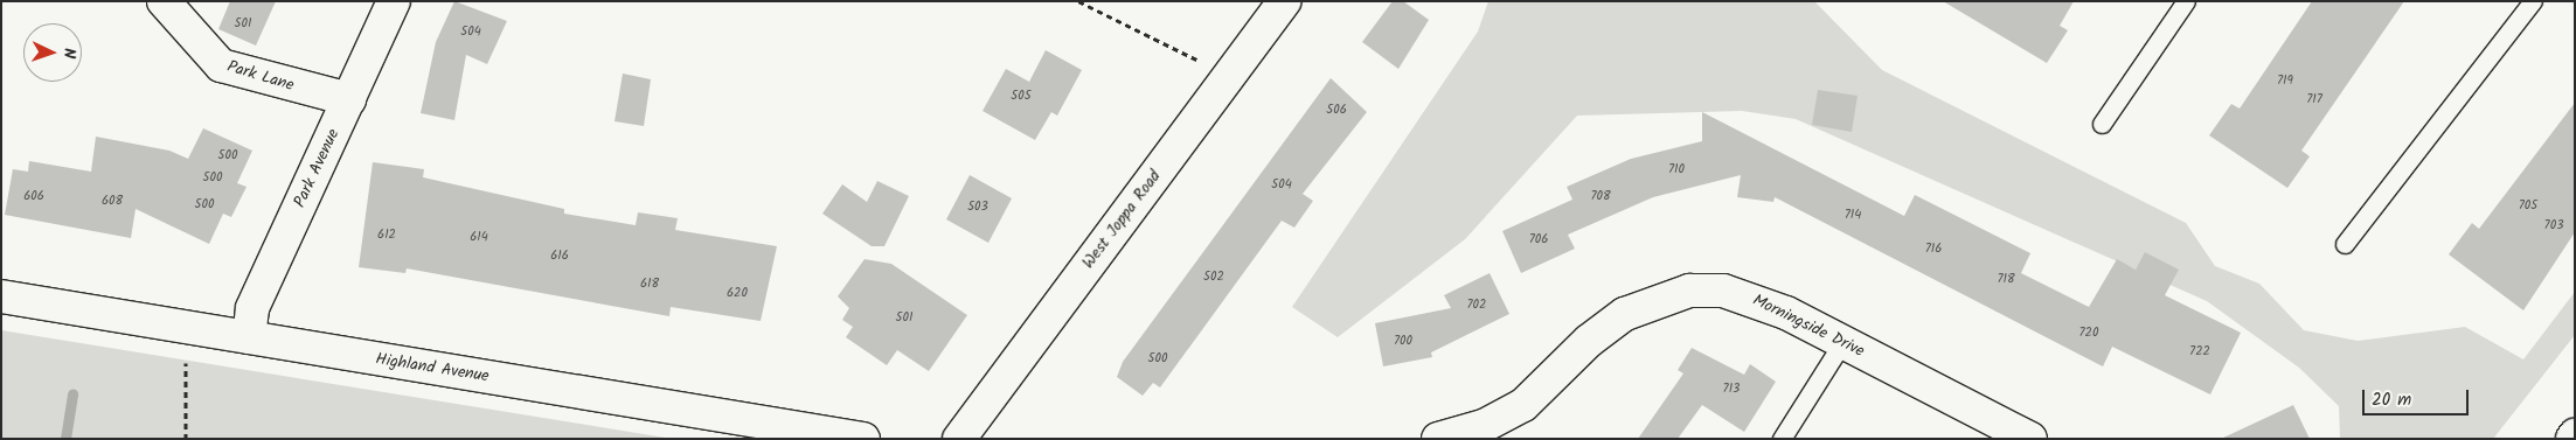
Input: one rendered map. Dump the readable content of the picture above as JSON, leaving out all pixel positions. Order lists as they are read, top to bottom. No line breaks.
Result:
{"streets":{"street":["Park Lane","Park Avenue","West Joppa Road","Morningside Drive","Highland Avenue"]},"crossings":[["Park Lane","Park Avenue"],["Park Avenue","Highland Avenue"]],"house_numbers":["501","504","719","505","717","506","500","710","500","504","606","708","608","500","705","503","714","703","612","614","706","716","616","502","718","618","620","702","501","720","700","722","500","713"],"scale_bar":"20 m","north":"right"}
